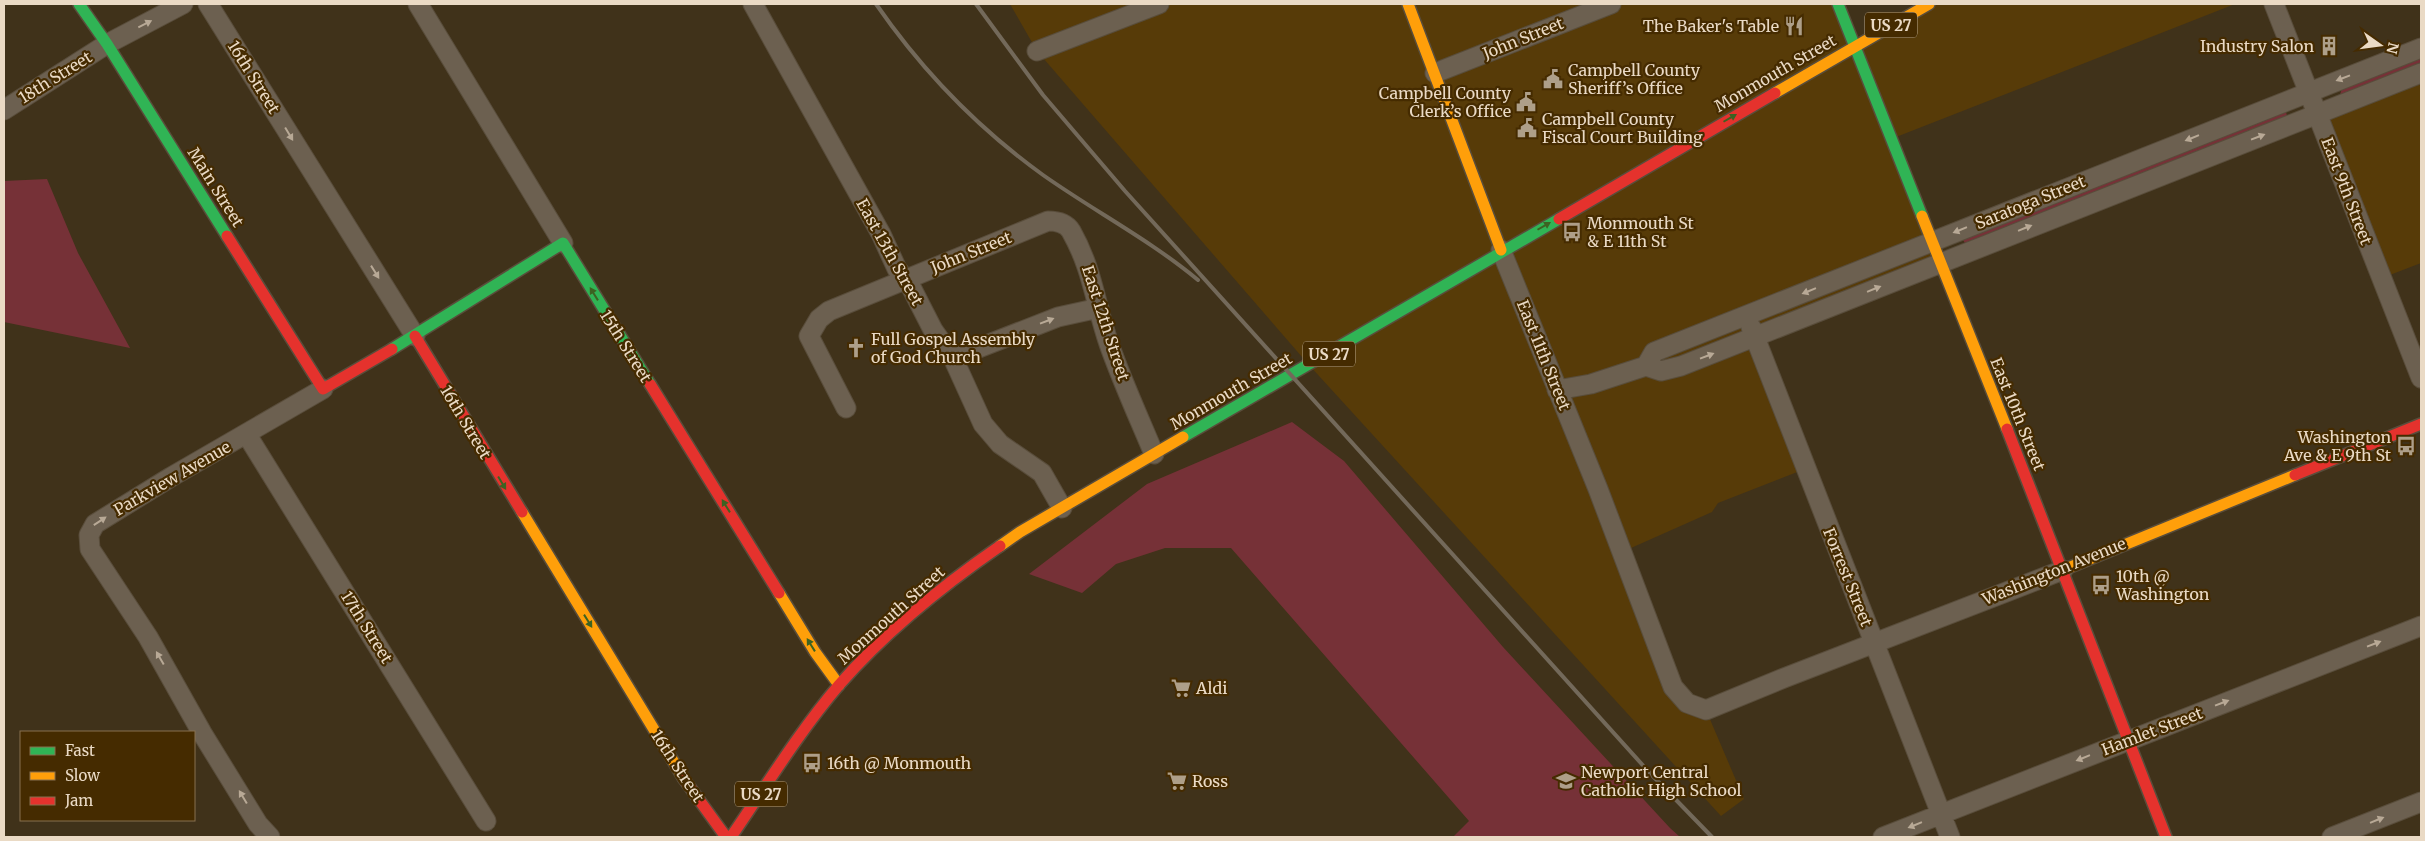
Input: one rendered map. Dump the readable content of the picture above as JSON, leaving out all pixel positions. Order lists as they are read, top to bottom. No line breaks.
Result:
{"streets":{"main road":["US 27","Monmouth Street","16th Street","Main Street","15th Street","East 11th Street","East 10th Street","Parkview Avenue","Washington Avenue"],"street":["John Street","18th Street","East 9th Street","Saratoga Street","East 13th Street","East 12th Street","Forrest Street","17th Street","Hamlet Street"]},"crossings":[["John Street","East 13th Street"],["John Street","East 12th Street"],["John Street","East 11th Street"],["Monmouth Street","East 13th Street"],["Monmouth Street","East 12th Street"],["Monmouth Street","15th Street"],["Monmouth Street","East 11th Street"],["Monmouth Street","East 10th Street"],["18th Street","Main Street"],["16th Street","Parkview Avenue"],["Main Street","Parkview Avenue"],["East 9th Street","Saratoga Street"],["Saratoga Street","East 11th Street"],["Saratoga Street","East 10th Street"],["Saratoga Street","Forrest Street"],["15th Street","Parkview Avenue"],["East 11th Street","Washington Avenue"],["East 10th Street","Washington Avenue"],["East 10th Street","Hamlet Street"],["Parkview Avenue","17th Street"],["Washington Avenue","Forrest Street"],["Forrest Street","Hamlet Street"]],"one_way":["16th Street","15th Street"],"places":{"restaurant":["The Baker's Table"],"building":["Industry Salon"],"public building":["Campbell County Sheriff’s Office","Campbell County Clerk’s Office","Campbell County Fiscal Court Building"],"bus stop":["Monmouth St & E 11th St","Washington Ave & E 9th St","10th @ Washington","16th @ Monmouth"],"church":["Full Gospel Assembly of God Church"],"supermarket":["Aldi","Ross"],"school or university":["Newport Central Catholic High School"]},"legend":["Fast","Slow","Jam"],"north":"right"}
